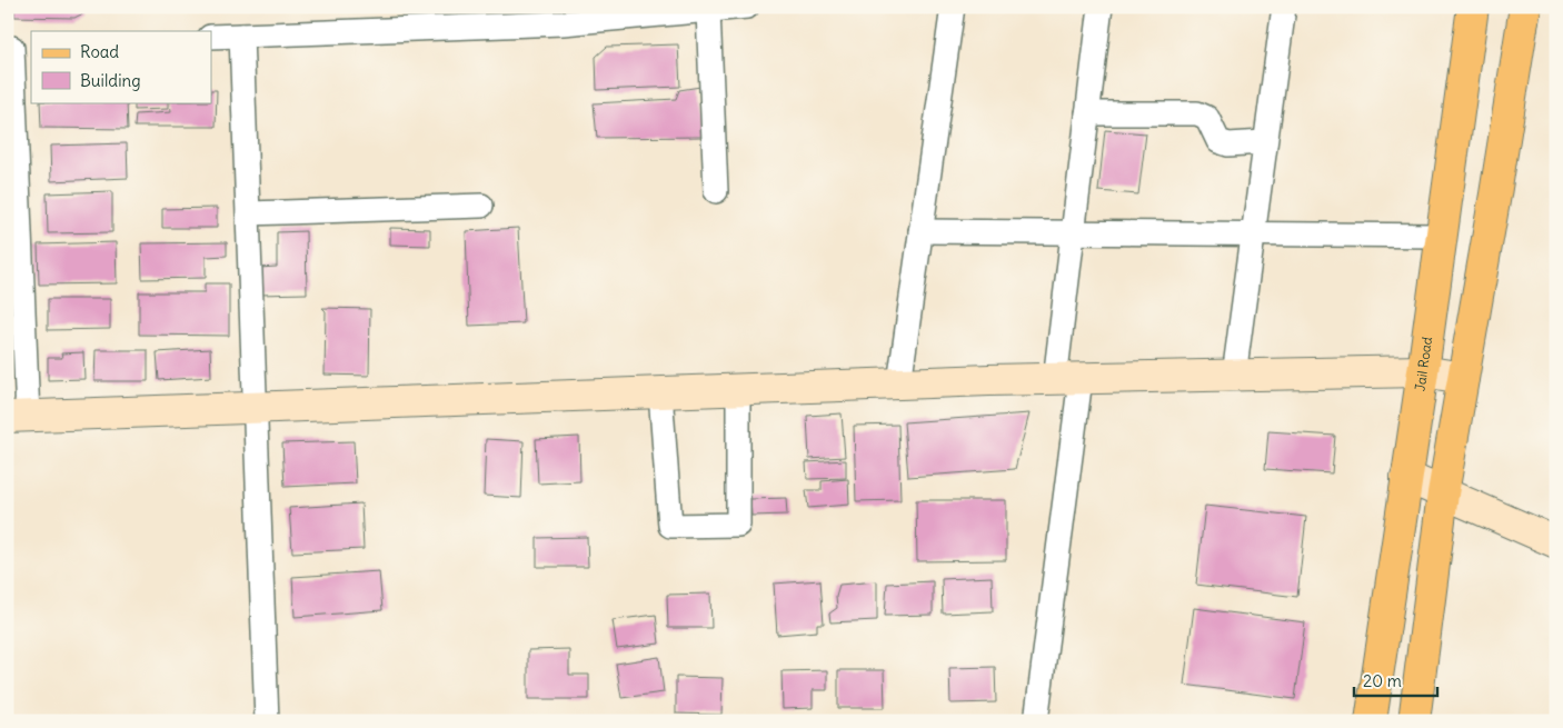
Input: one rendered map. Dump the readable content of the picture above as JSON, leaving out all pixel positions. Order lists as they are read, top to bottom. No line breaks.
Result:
{"streets":{"main road":["Jail Road"]},"legend":["Road","Building"],"scale_bar":"20 m"}
